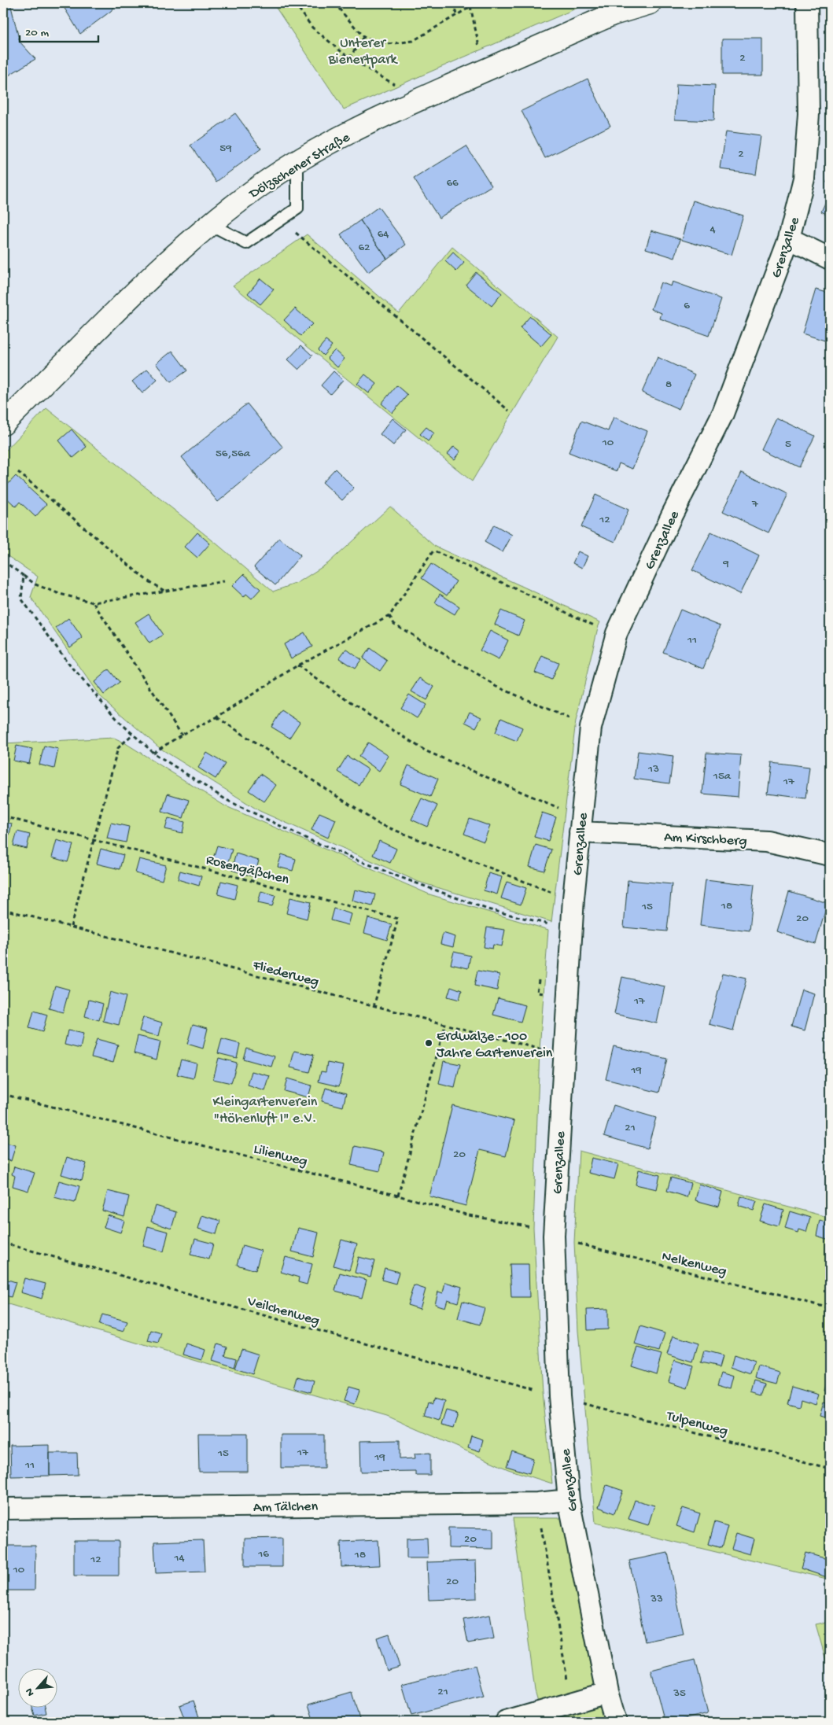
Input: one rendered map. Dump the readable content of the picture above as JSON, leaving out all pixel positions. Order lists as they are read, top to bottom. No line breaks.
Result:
{"streets":{"street":["Dölzschener Straße","Grenzallee","Am Kirschberg","Am Tälchen"],"path":["Rosengäßchen","Fliederweg","Lilienweg","Nelkenweg","Veilchenweg","Tulpenweg"]},"crossings":[["Grenzallee","Am Kirschberg"],["Grenzallee","Fliederweg"],["Grenzallee","Lilienweg"],["Grenzallee","Nelkenweg"],["Grenzallee","Veilchenweg"],["Grenzallee","Tulpenweg"],["Grenzallee","Am Tälchen"],["Rosengäßchen","Fliederweg"],["Lilienweg","Nelkenweg"],["Veilchenweg","Tulpenweg"]],"parks":["Unterer Bienertpark","Kleingartenverein \"Höhenluft I\" e.V."],"places":["Erdwalze - 100 Jahre Gartenverein"],"house_numbers":["2","59","2","66","4","64","62","6","8","10","5","56,56a","7","12","9","11","13","15a","17","18","15","20","17","19","21","20","17","15","19","11","20","16","18","14","12","10","20","33","21","35"],"scale_bar":"20 m","north":"bottom left"}
